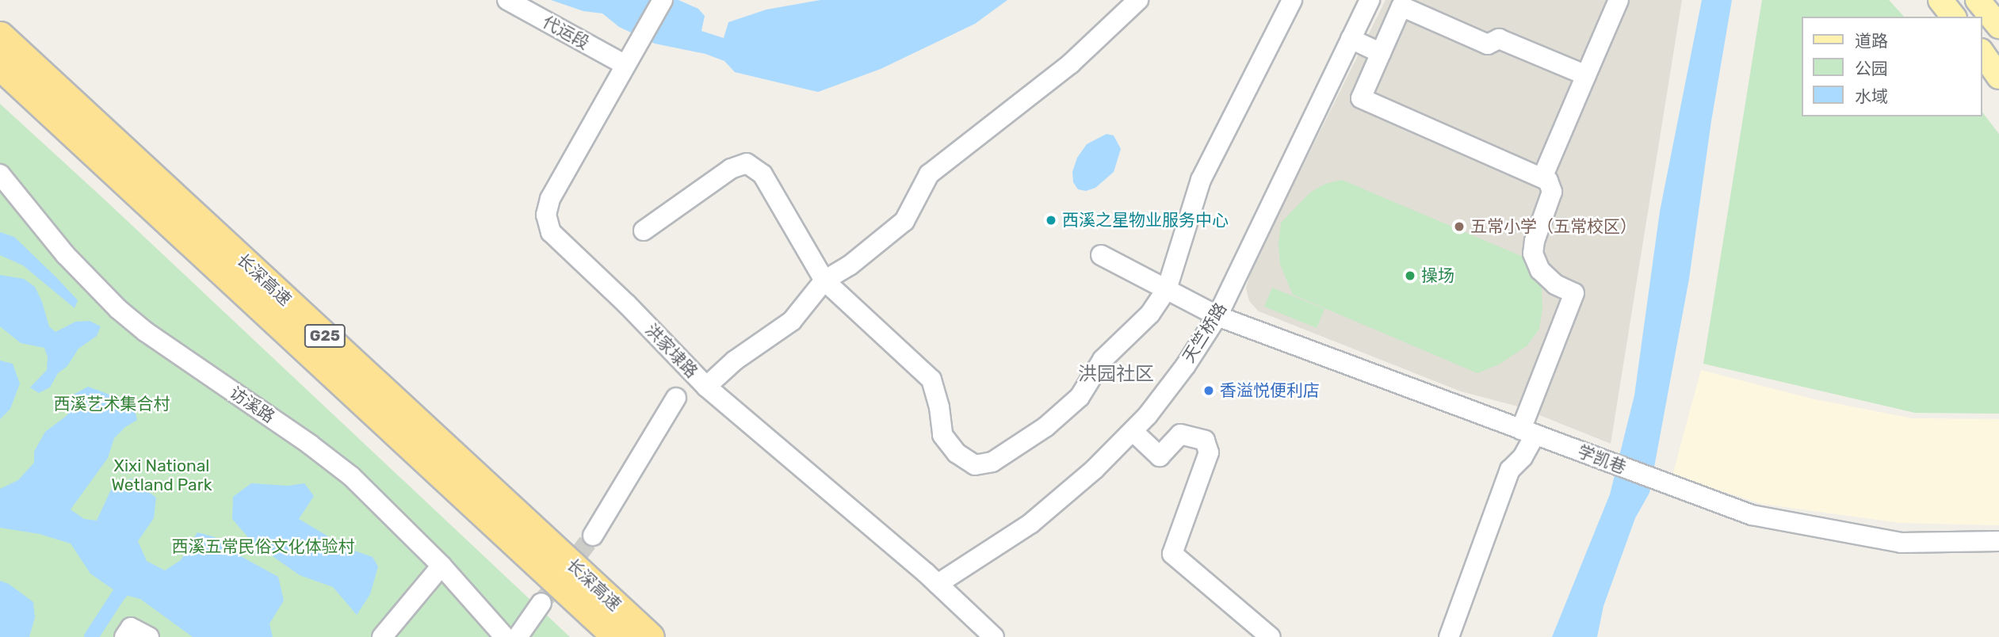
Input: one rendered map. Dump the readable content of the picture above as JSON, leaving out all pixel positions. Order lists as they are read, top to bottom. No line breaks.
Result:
{"streets":{"highway":["长深高速","G25"],"street":["代运段","天竺桥路","洪家埭路","访溪路","学凯巷"]},"crossings":[["代运段","洪家埭路"],["天竺桥路","洪家埭路"],["天竺桥路","学凯巷"]],"districts":["洪园社区"],"parks":["西溪艺术集合村","Xixi National Wetland Park","西溪五常民俗文化体验村"],"places":["西溪之星物业服务中心","五常小学（五常校区）","操场","香溢悦便利店"],"legend":["道路","公园","水域"]}
